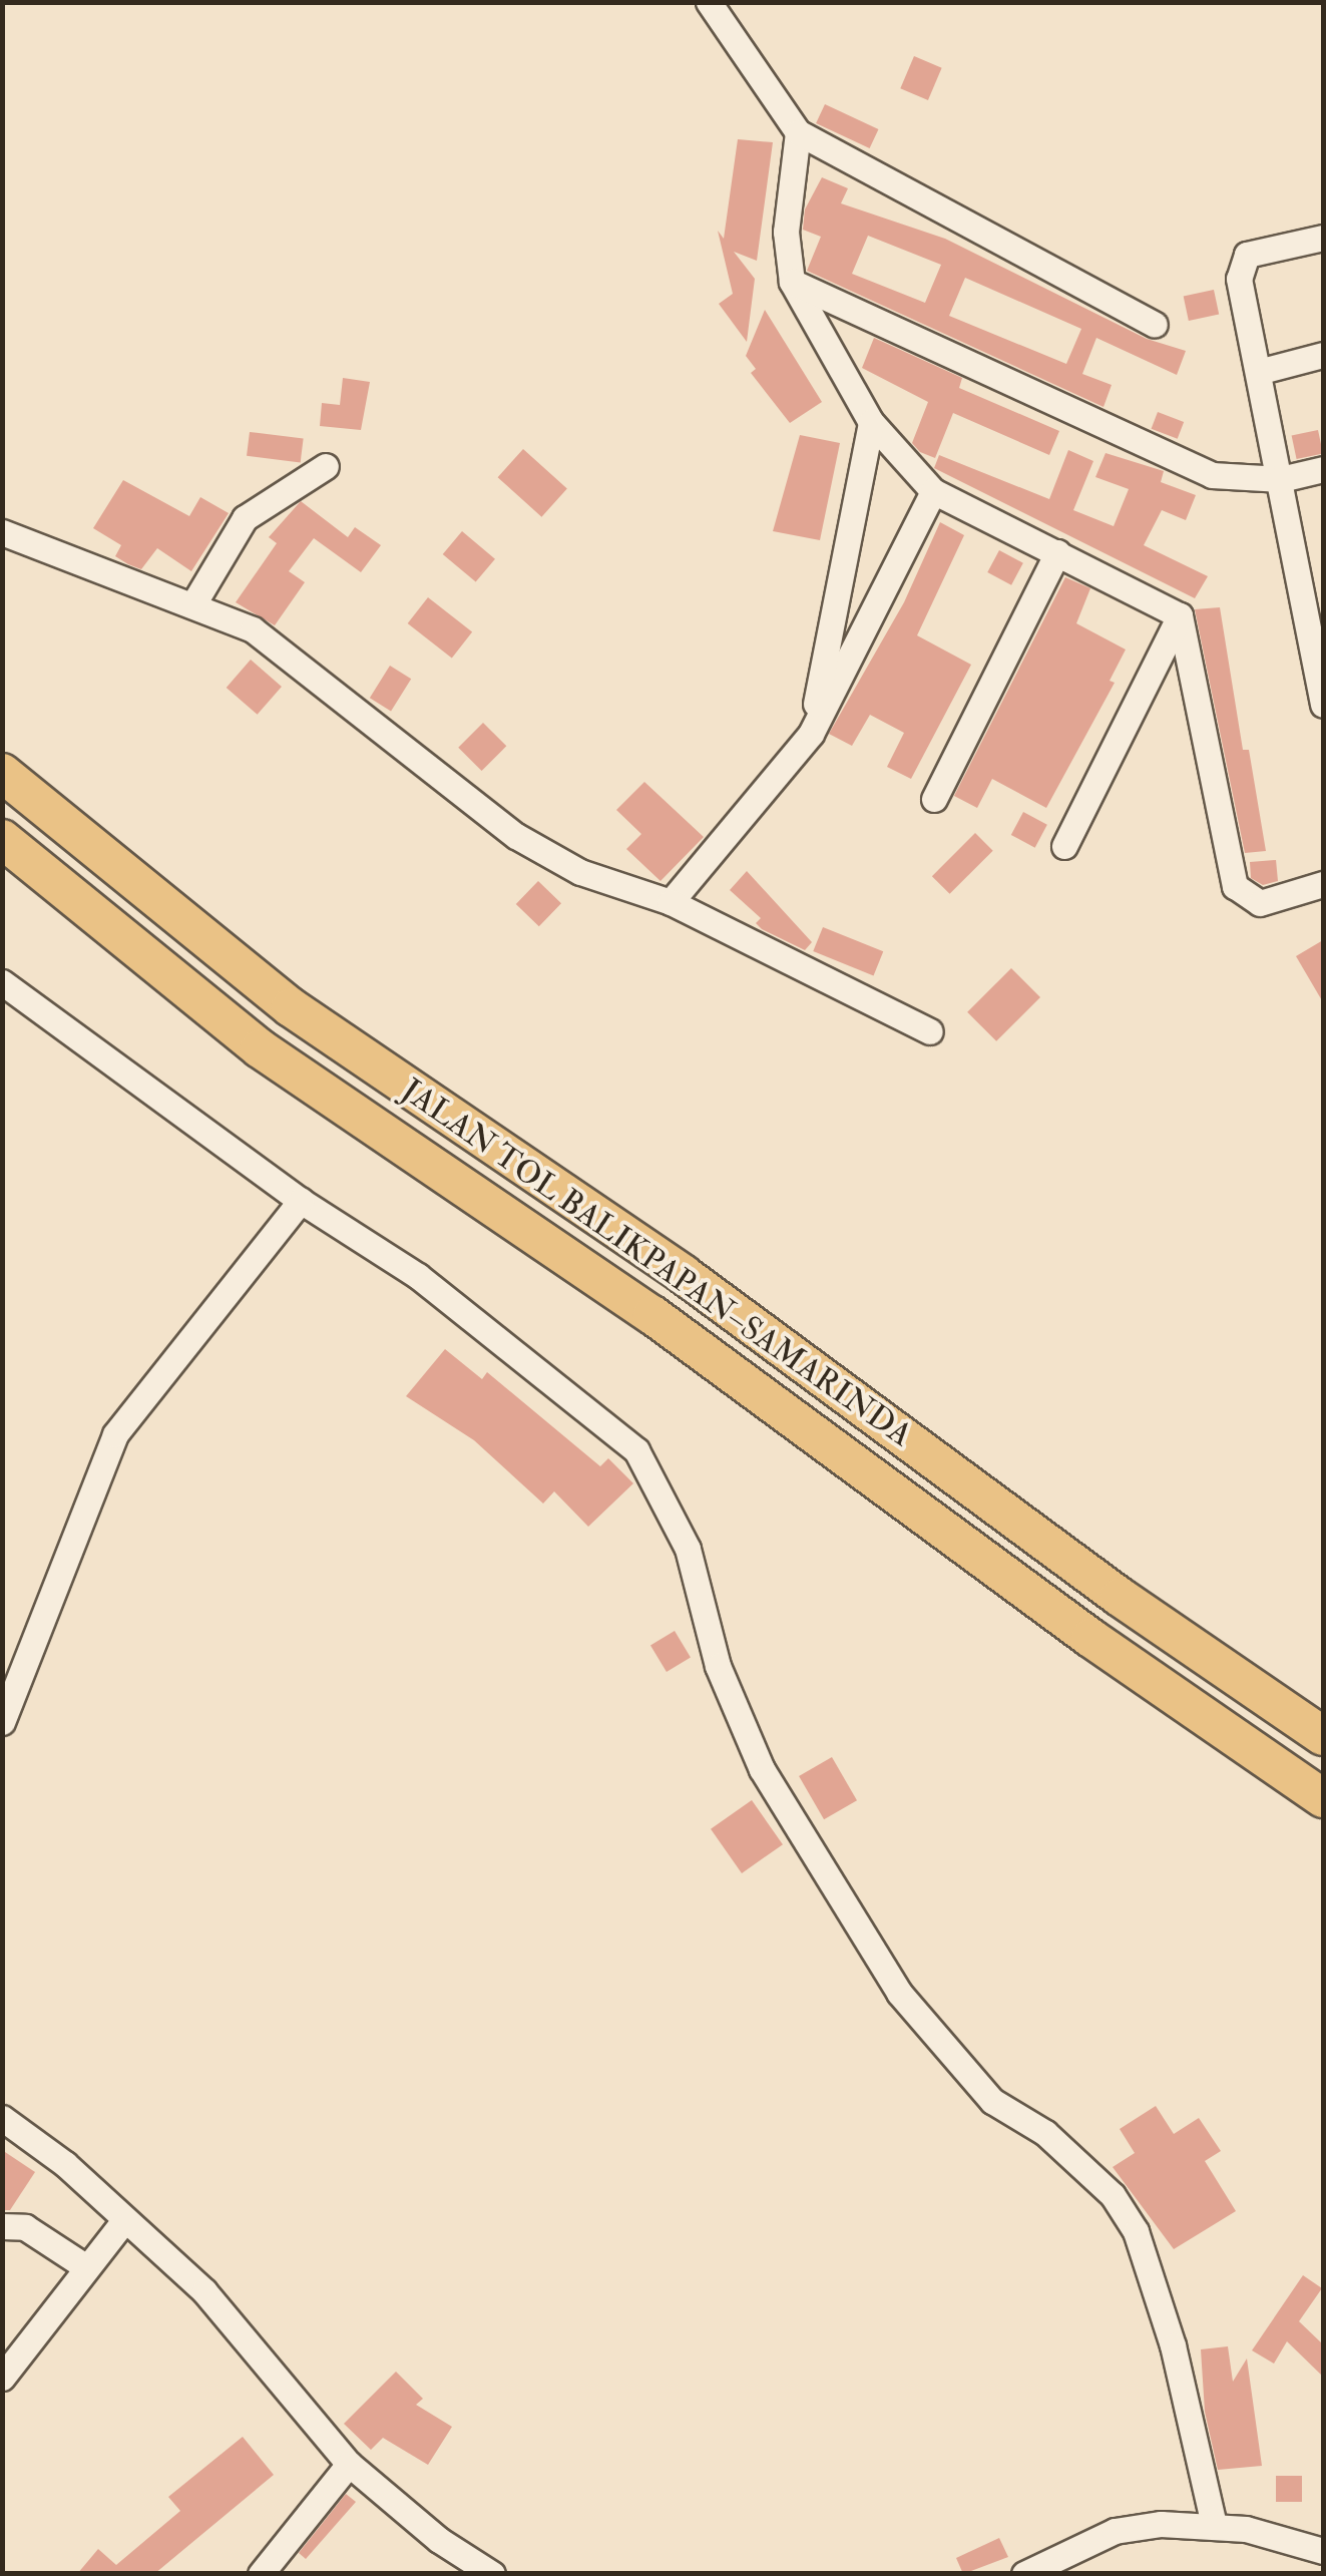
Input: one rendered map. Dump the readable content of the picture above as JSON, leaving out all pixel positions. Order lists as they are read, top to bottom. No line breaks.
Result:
{"streets":{"highway":["JALAN TOL BALIKPAPAN–SAMARINDA"]}}
